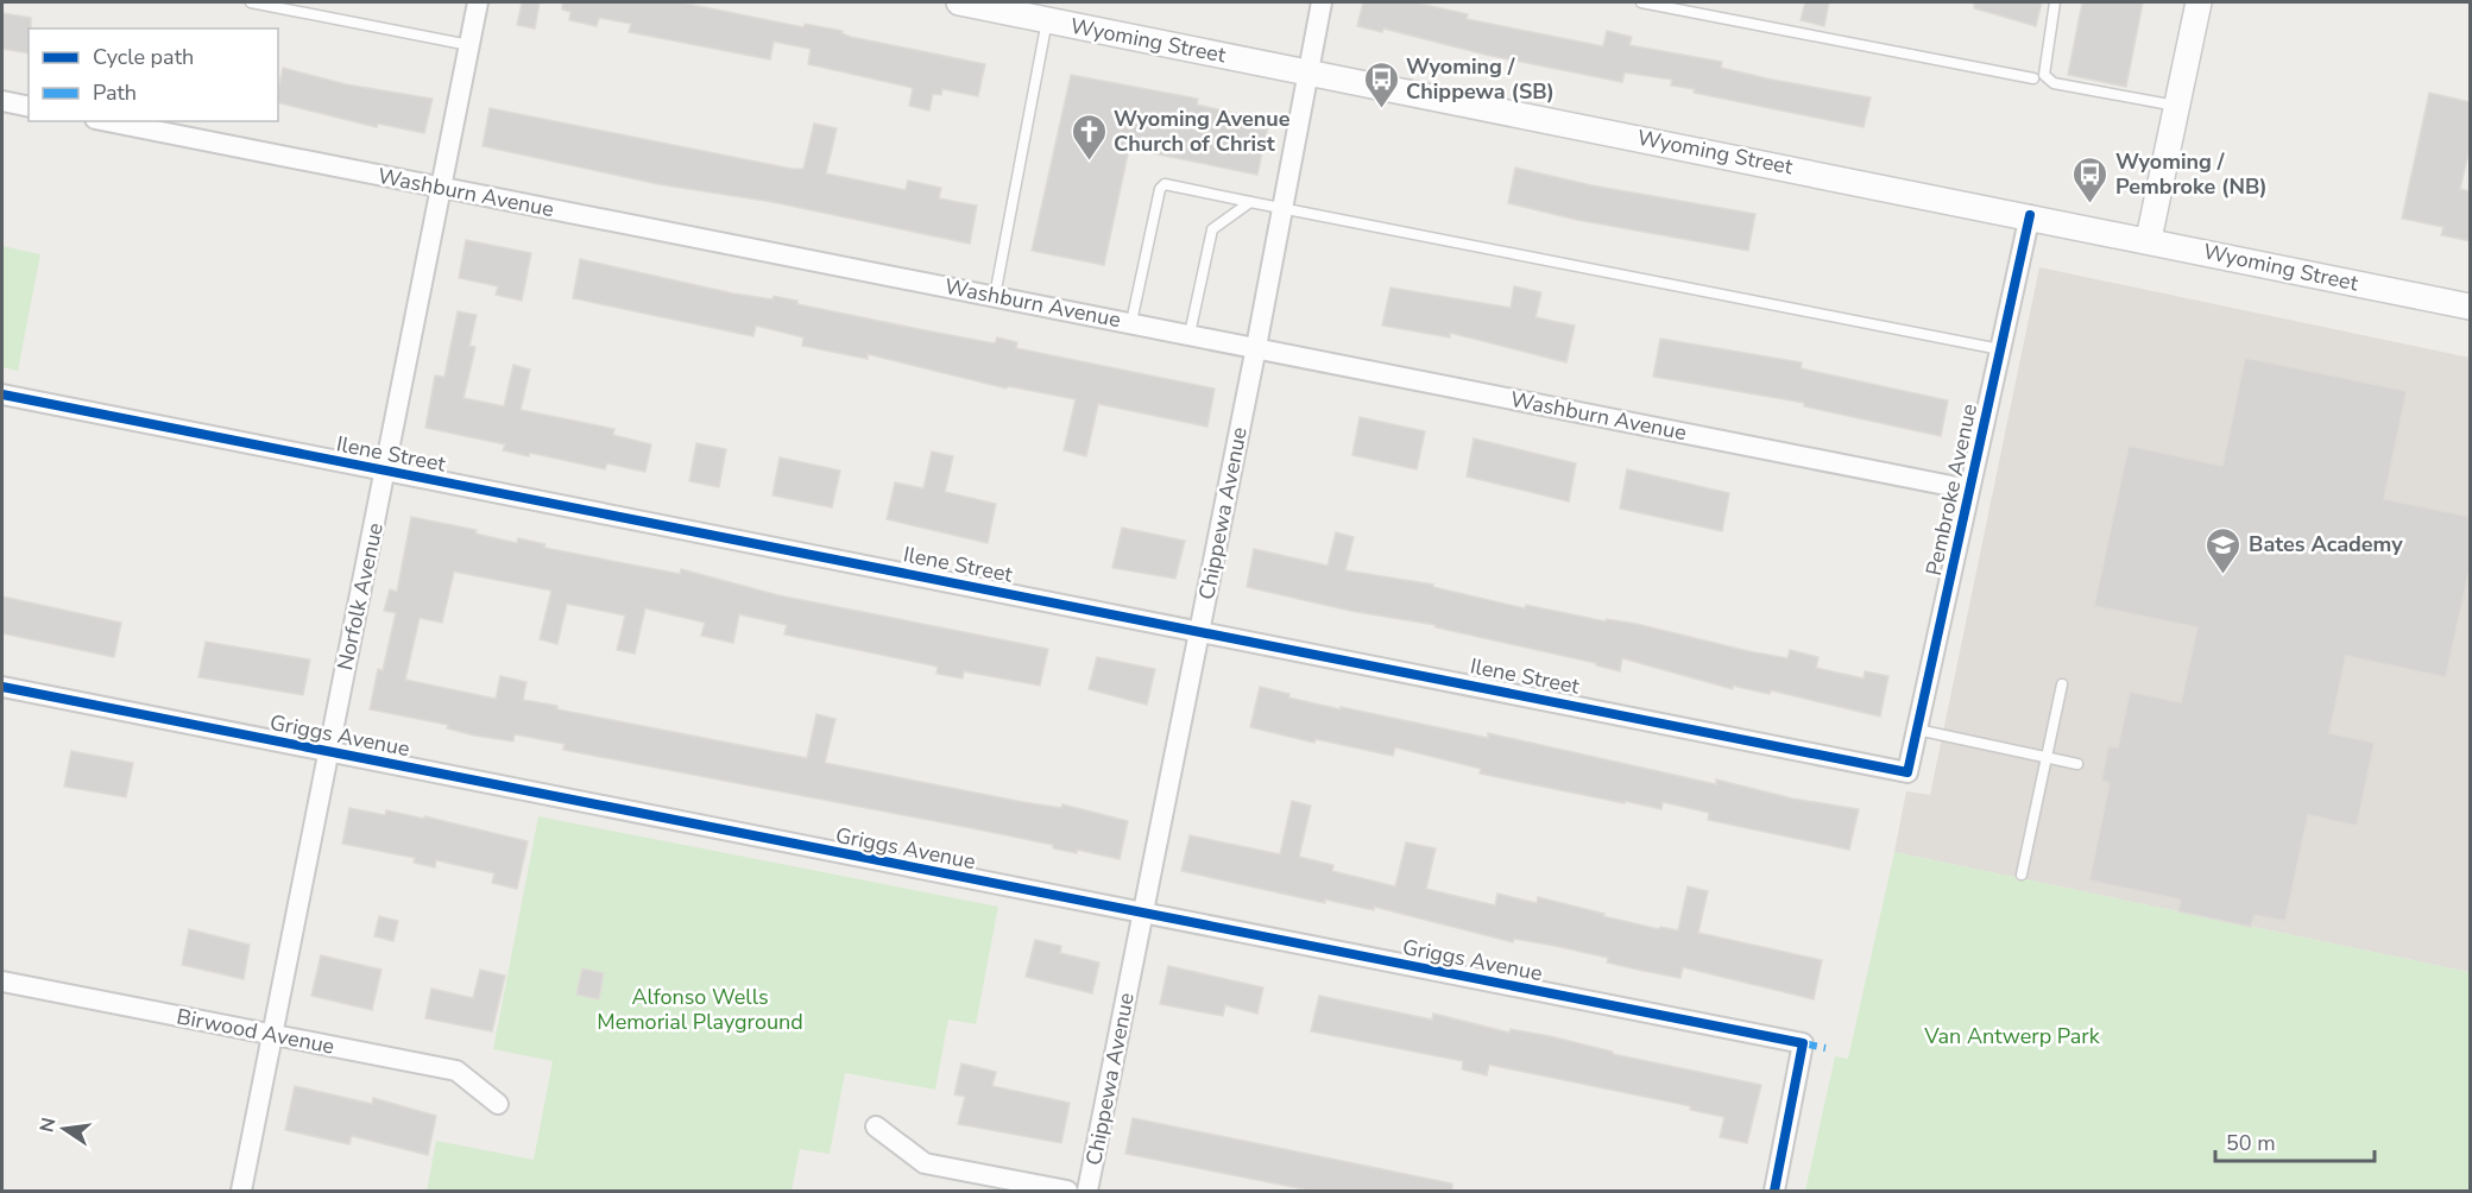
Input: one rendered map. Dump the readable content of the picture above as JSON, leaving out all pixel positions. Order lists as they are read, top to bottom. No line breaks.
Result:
{"streets":{"street":["Wyoming Street","Washburn Avenue","Ilene Street","Pembroke Avenue","Chippewa Avenue","Norfolk Avenue","Griggs Avenue","Birwood Avenue"]},"crossings":[["Wyoming Street","Pembroke Avenue"],["Wyoming Street","Chippewa Avenue"],["Washburn Avenue","Pembroke Avenue"],["Washburn Avenue","Chippewa Avenue"],["Washburn Avenue","Norfolk Avenue"],["Ilene Street","Pembroke Avenue"],["Ilene Street","Chippewa Avenue"],["Ilene Street","Norfolk Avenue"],["Chippewa Avenue","Griggs Avenue"],["Norfolk Avenue","Griggs Avenue"],["Norfolk Avenue","Birwood Avenue"]],"parks":["Alfonso Wells Memorial Playground","Van Antwerp Park"],"places":{"bus stop":["Wyoming / Chippewa (SB)","Wyoming / Pembroke (NB)"],"church":["Wyoming Avenue Church of Christ"],"school or university":["Bates Academy"]},"legend":["Cycle path","Path"],"scale_bar":"50 m","north":"left"}
